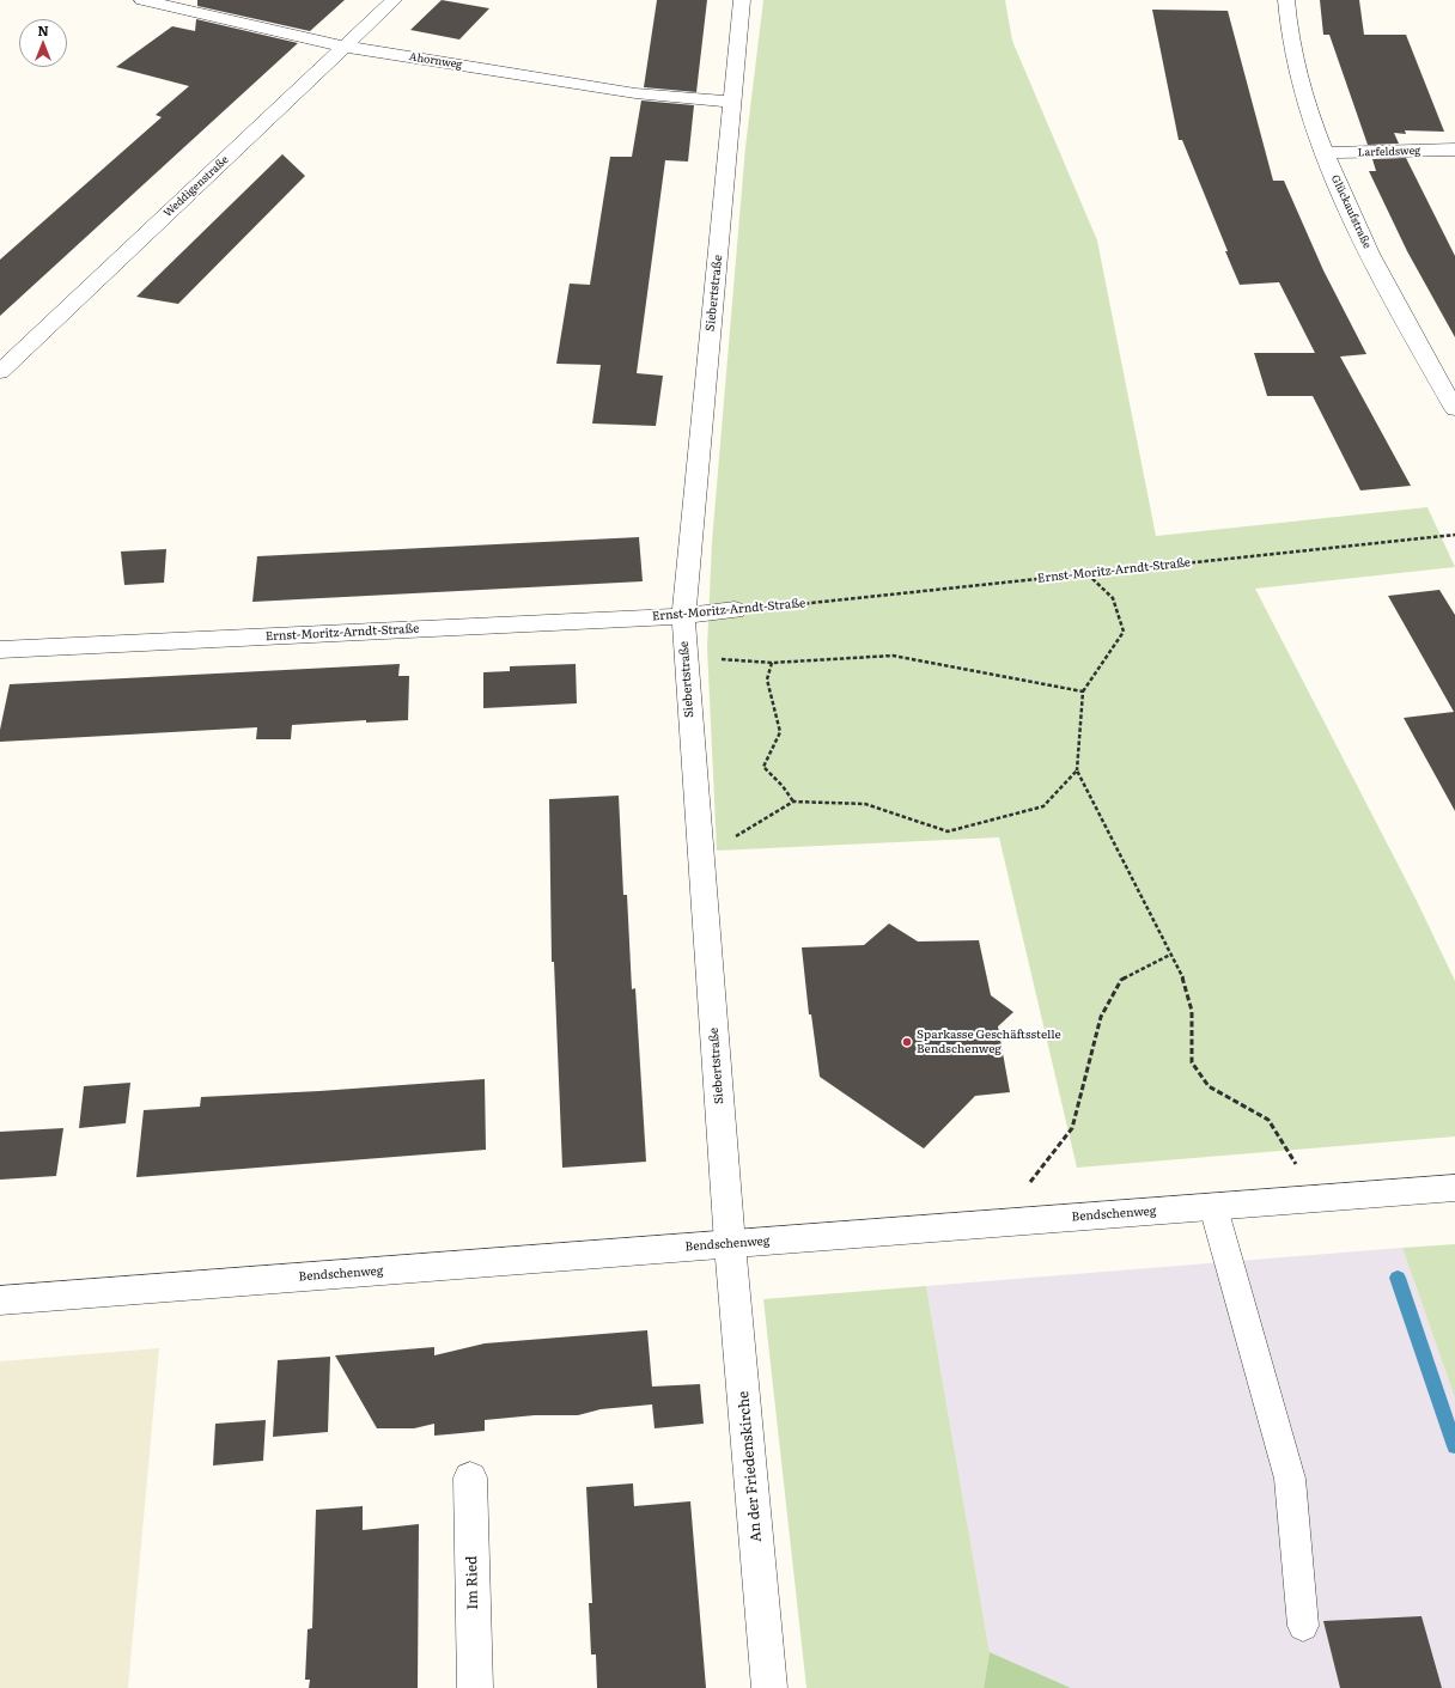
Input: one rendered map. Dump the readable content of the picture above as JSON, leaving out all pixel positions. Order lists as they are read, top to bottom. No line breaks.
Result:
{"streets":{"street":["Ahornweg","Larfeldsweg","Weddigenstraße","Glückaufstraße","Siebertstraße","Ernst-Moritz-Arndt-Straße","Bendschenweg","An der Friedenskirche","Im Ried"]},"crossings":[["Ahornweg","Weddigenstraße"],["Ahornweg","Siebertstraße"],["Larfeldsweg","Glückaufstraße"],["Siebertstraße","Ernst-Moritz-Arndt-Straße"],["Siebertstraße","Bendschenweg"],["Siebertstraße","An der Friedenskirche"],["Bendschenweg","An der Friedenskirche"]],"places":["Sparkasse Geschäftsstelle Bendschenweg"],"north":"top"}
